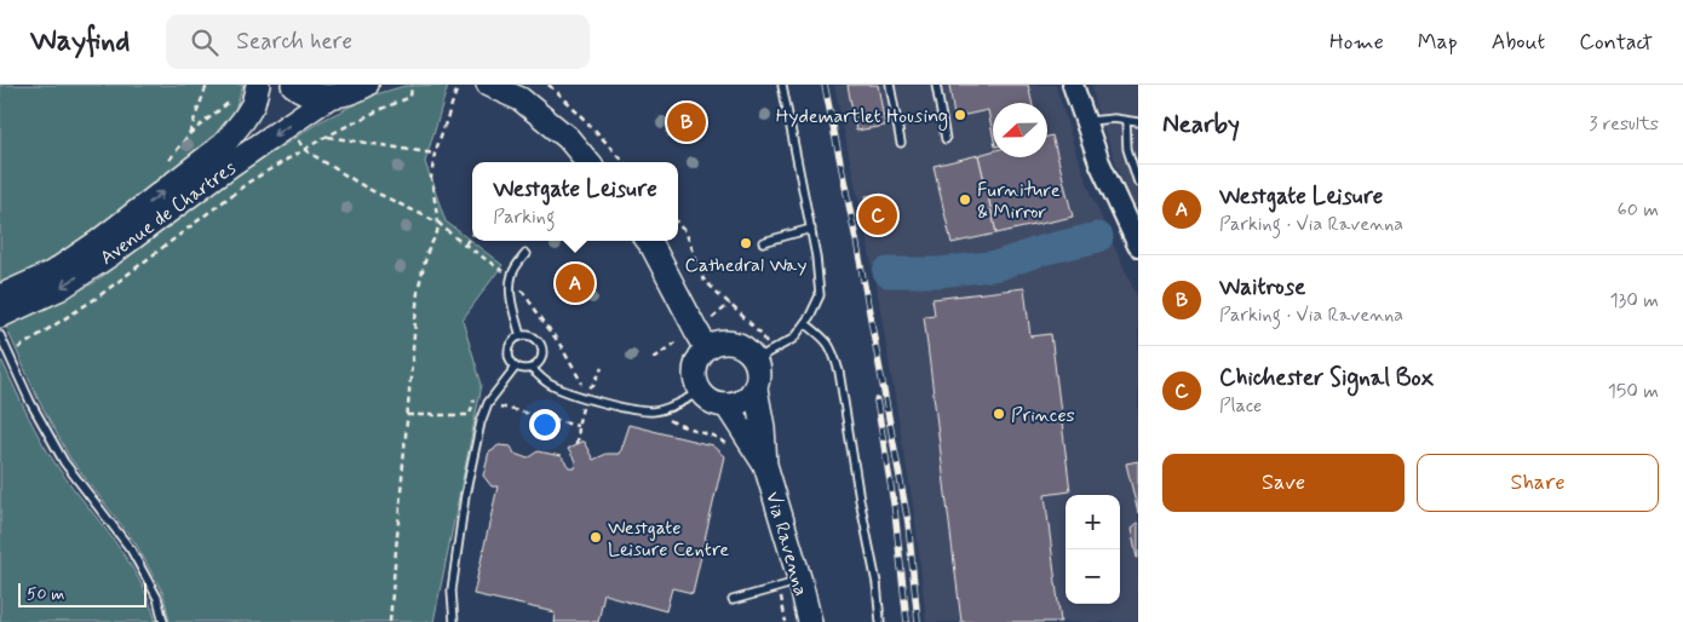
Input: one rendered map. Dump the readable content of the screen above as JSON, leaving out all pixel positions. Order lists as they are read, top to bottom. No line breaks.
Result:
{"streets":{"main road":["Avenue de Chartres","Via Ravenna"]},"places":["Hydemartlet Housing","Furniture & Mirror","Cathedral Way","Princes","Westgate Leisure Centre"],"scale_bar":"50 m","north":"left","page":{"header":"Wayfind","search":"Search here","nav":["Home","Map","About","Contact"],"heading":["Nearby","3 results"],"pins":["B","C","A"],"popup":["Westgate Leisure","Parking"],"list":[{"mark":"A","name":"Westgate Leisure","note":"Parking · Via Ravenna","value":"60 m"},{"mark":"B","name":"Waitrose","note":"Parking · Via Ravenna","value":"130 m"},{"mark":"C","name":"Chichester Signal Box","note":"Place","value":"150 m"}],"buttons":["Save","Share"],"map_buttons":["+","−"],"scale":"50 m"}}
